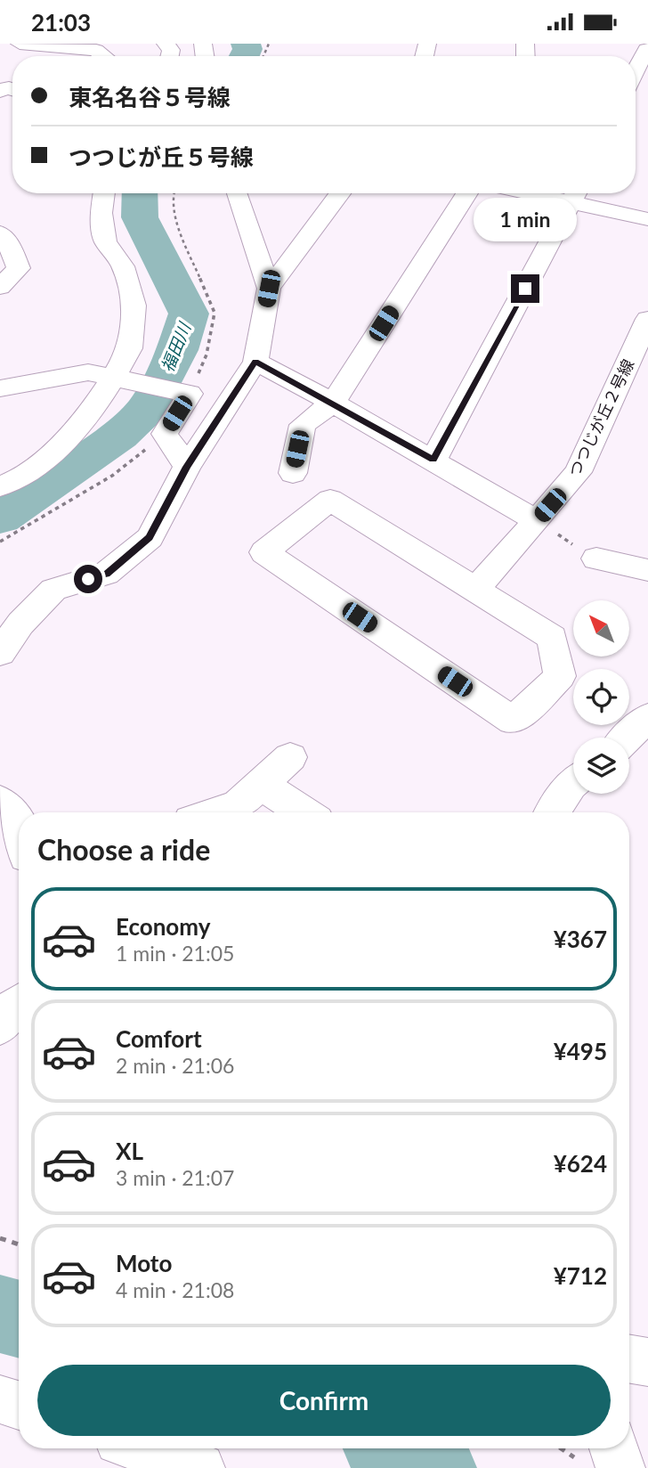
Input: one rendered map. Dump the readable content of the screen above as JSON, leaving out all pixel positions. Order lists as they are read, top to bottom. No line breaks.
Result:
{"streets":{"street":["つつじが丘２号線"]},"water":["福田川"],"north":"top left","page":{"status":"21:03","banner":["東名名谷５号線","つつじが丘５号線"],"bubble":"1 min","heading":"Choose a ride","list":[{"name":"Economy","note":"1 min · 21:05","value":"¥367"},{"name":"Comfort","note":"2 min · 21:06","value":"¥495"},{"name":"XL","note":"3 min · 21:07","value":"¥624"},{"name":"Moto","note":"4 min · 21:08","value":"¥712"}],"buttons":"Confirm"}}
